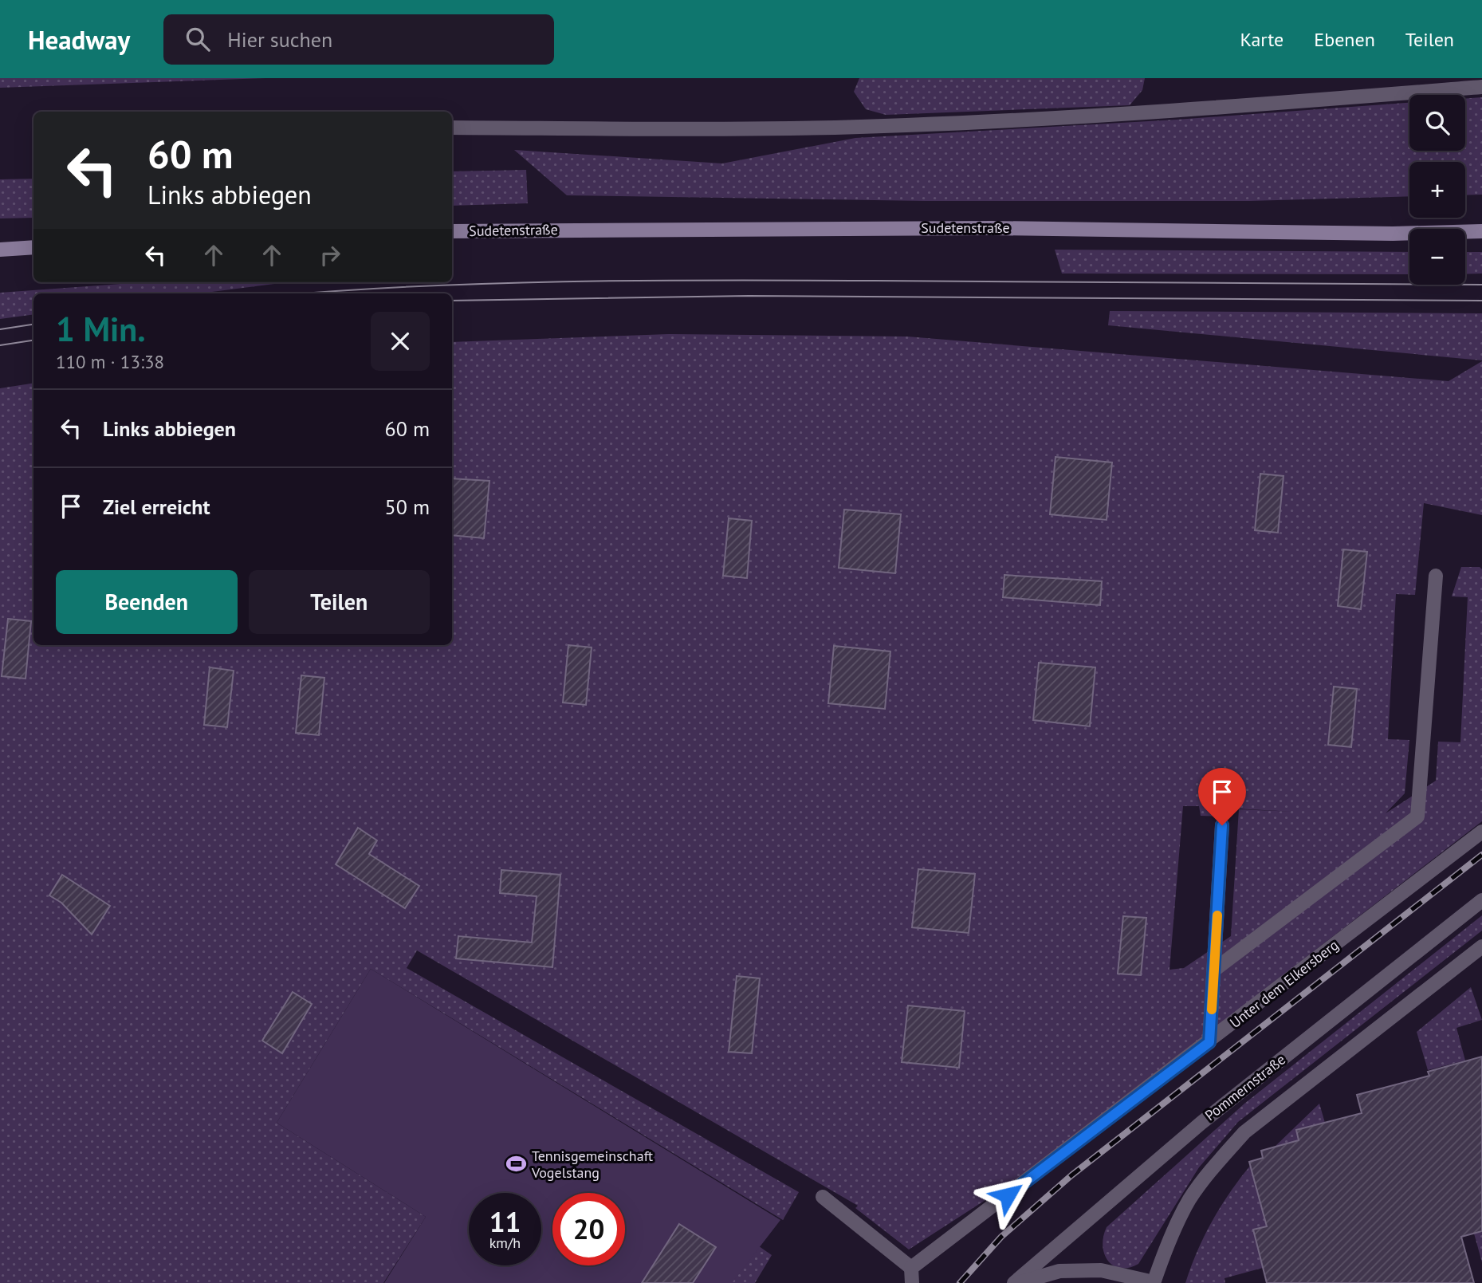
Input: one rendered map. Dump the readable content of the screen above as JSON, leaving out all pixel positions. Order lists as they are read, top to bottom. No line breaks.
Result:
{"streets":{"main road":["Sudetenstraße"],"street":["Unter dem Elkersberg","Pommernstraße"]},"places":{"sports":["Tennisgemeinschaft Vogelstang"]},"page":{"header":"Headway","search":"Hier suchen","nav":["Karte","Ebenen","Teilen"],"map_buttons":["+","−"],"turn":["60 m","Links abbiegen"],"heading":["1 Min.","110 m · 13:38"],"list":[{"name":"Links abbiegen","value":"60 m"},{"name":"Ziel erreicht","value":"50 m"}],"buttons":["Beenden","Teilen"],"speed":"11 km/h","limit":"20"}}
